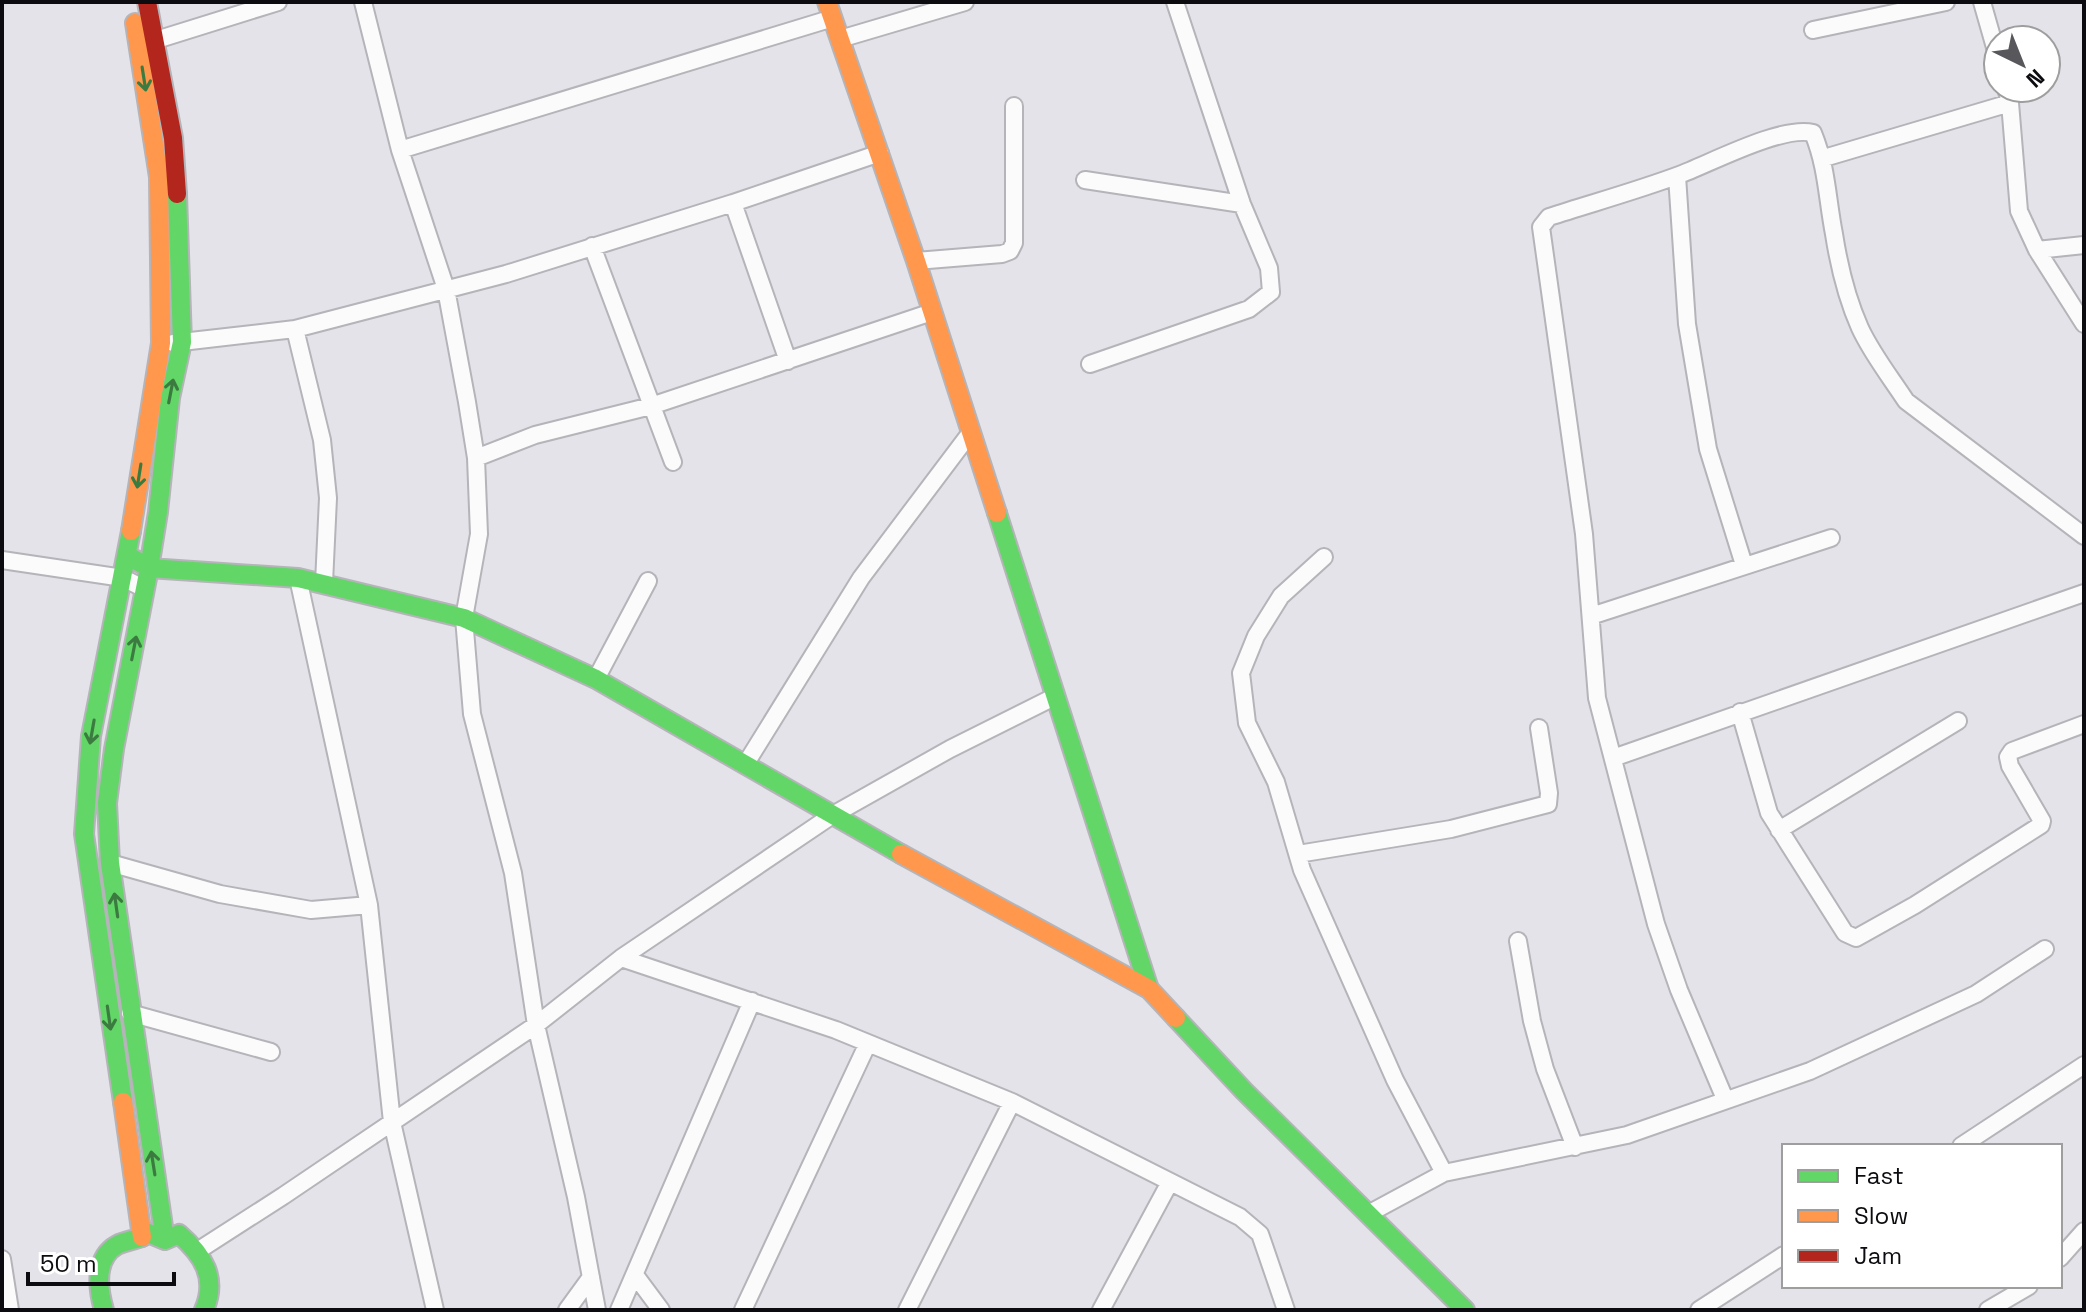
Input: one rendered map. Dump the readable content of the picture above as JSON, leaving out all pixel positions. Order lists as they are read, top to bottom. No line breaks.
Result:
{"legend":["Fast","Slow","Jam"],"scale_bar":"50 m","north":"bottom right"}
